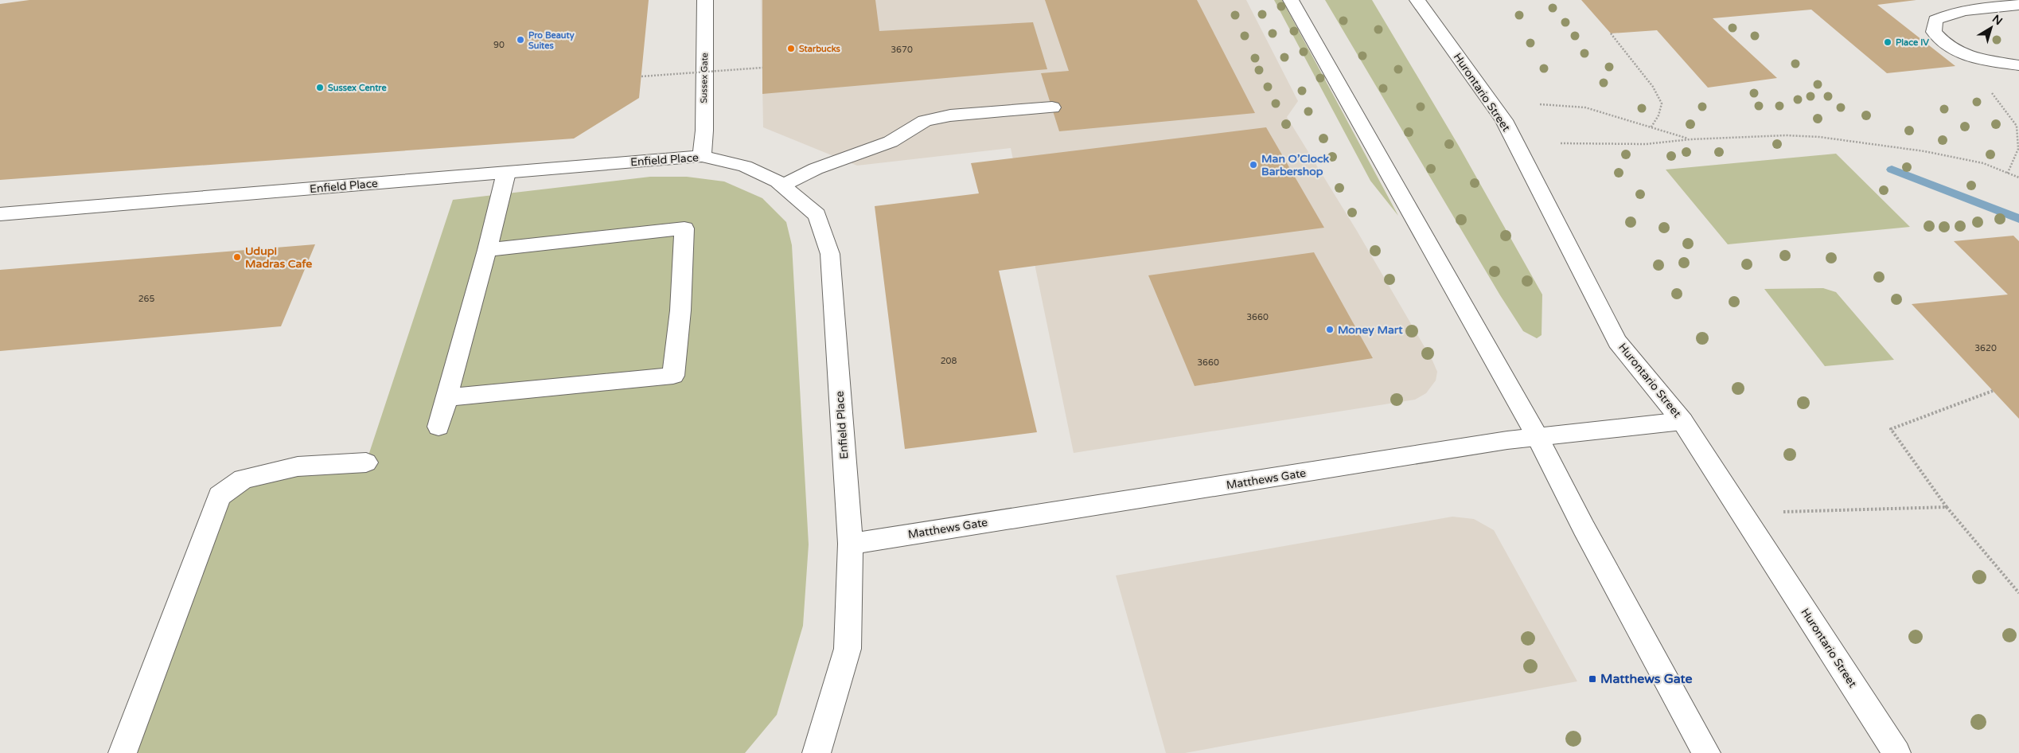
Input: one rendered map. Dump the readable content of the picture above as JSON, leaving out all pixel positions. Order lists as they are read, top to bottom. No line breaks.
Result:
{"streets":{"street":["Sussex Gate","Hurontario Street","Enfield Place","Matthews Gate"]},"crossings":[["Sussex Gate","Enfield Place"],["Hurontario Street","Matthews Gate"],["Enfield Place","Matthews Gate"]],"places":{"other":["Pro Beauty Suites","Place IV","Starbucks","Sussex Centre","Man O’Clock Barbershop","Udupi Madras Cafe","Money Mart"],"transit":["Matthews Gate"]},"house_numbers":["90","3670","265","3660","3620","208","3660"],"north":"top right"}
